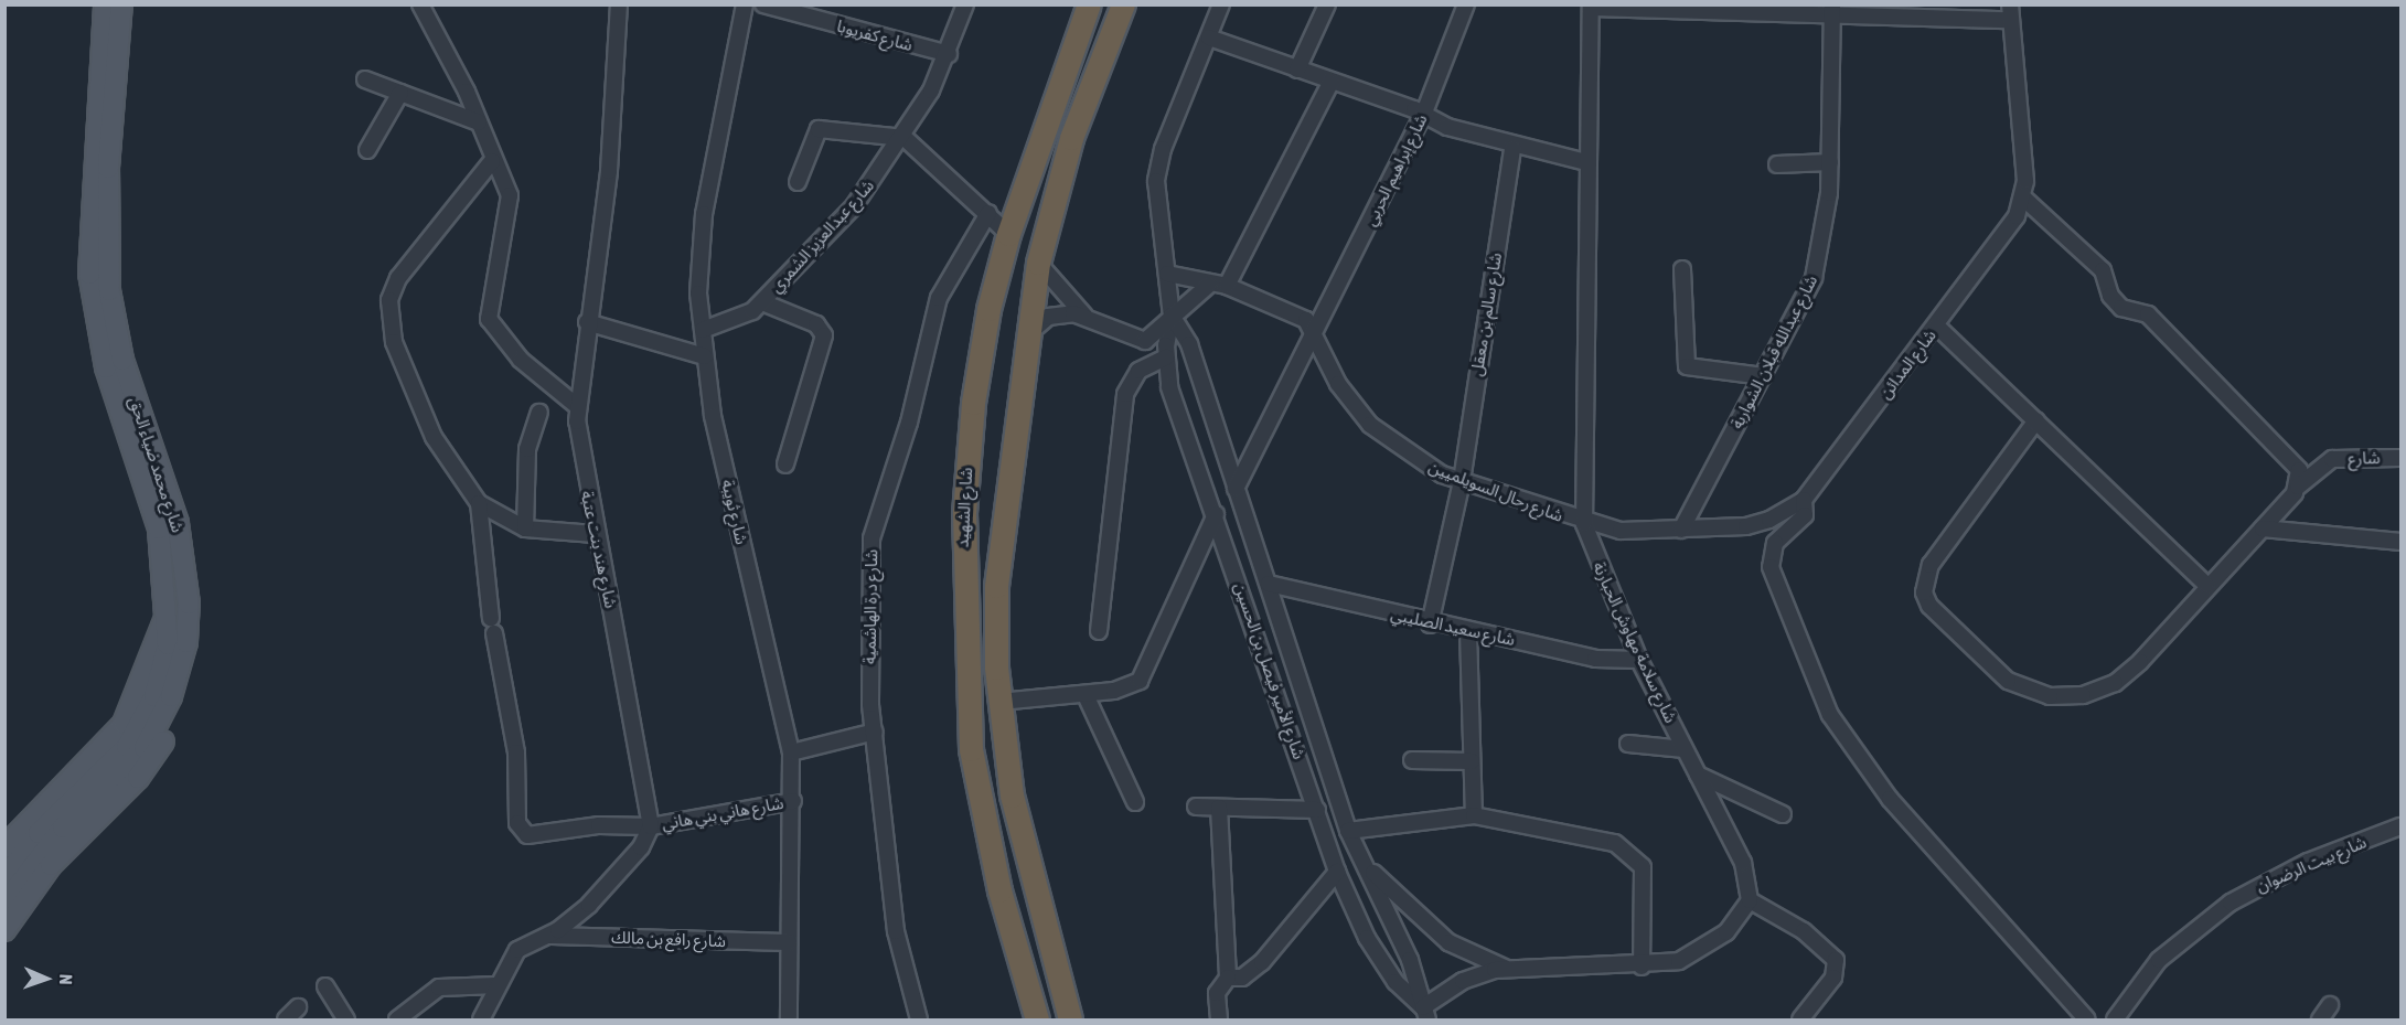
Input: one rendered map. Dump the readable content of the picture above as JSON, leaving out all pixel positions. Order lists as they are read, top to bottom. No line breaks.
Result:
{"streets":{"highway":["شارع الشهيد"],"main road":["شارع محمد ضياء الحق"],"street":["شارع كفريوبا","شارع إبراهيم الحربي","شارع عبدالعزيز الشمري","شارع سالم بن معقل","شارع عبدالله قبلان الشواربة","شارع المدائن","شارع","شارع رحال السويلميين","شارع ثويبة","شارع هند بنت عتبة","شارع درة الهاشمية","شارع سعيد الصليبي","شارع سلامة مهاوش الحبارنة","شارع الأمير فيصل بن الحسين","شارع هاني بني هاني","شارع بيت الرضوان","شارع رافع بن مالك"]},"crossings":[["شارع كفريوبا","شارع عبدالعزيز الشمري"],["شارع إبراهيم الحربي","شارع رحال السويلميين"],["شارع إبراهيم الحربي","شارع الأمير فيصل بن الحسين"],["شارع عبدالعزيز الشمري","شارع ثويبة"],["شارع سالم بن معقل","شارع رحال السويلميين"],["شارع سالم بن معقل","شارع سعيد الصليبي"],["شارع عبدالله قبلان الشواربة","شارع المدائن"],["شارع المدائن","شارع رحال السويلميين"],["شارع المدائن","شارع سلامة مهاوش الحبارنة"],["شارع رحال السويلميين","شارع سلامة مهاوش الحبارنة"],["شارع رحال السويلميين","شارع الأمير فيصل بن الحسين"],["شارع ثويبة","شارع هاني بني هاني"],["شارع ثويبة","شارع رافع بن مالك"],["شارع هند بنت عتبة","شارع هاني بني هاني"],["شارع سعيد الصليبي","شارع سلامة مهاوش الحبارنة"],["شارع سعيد الصليبي","شارع الأمير فيصل بن الحسين"]],"north":"right"}
